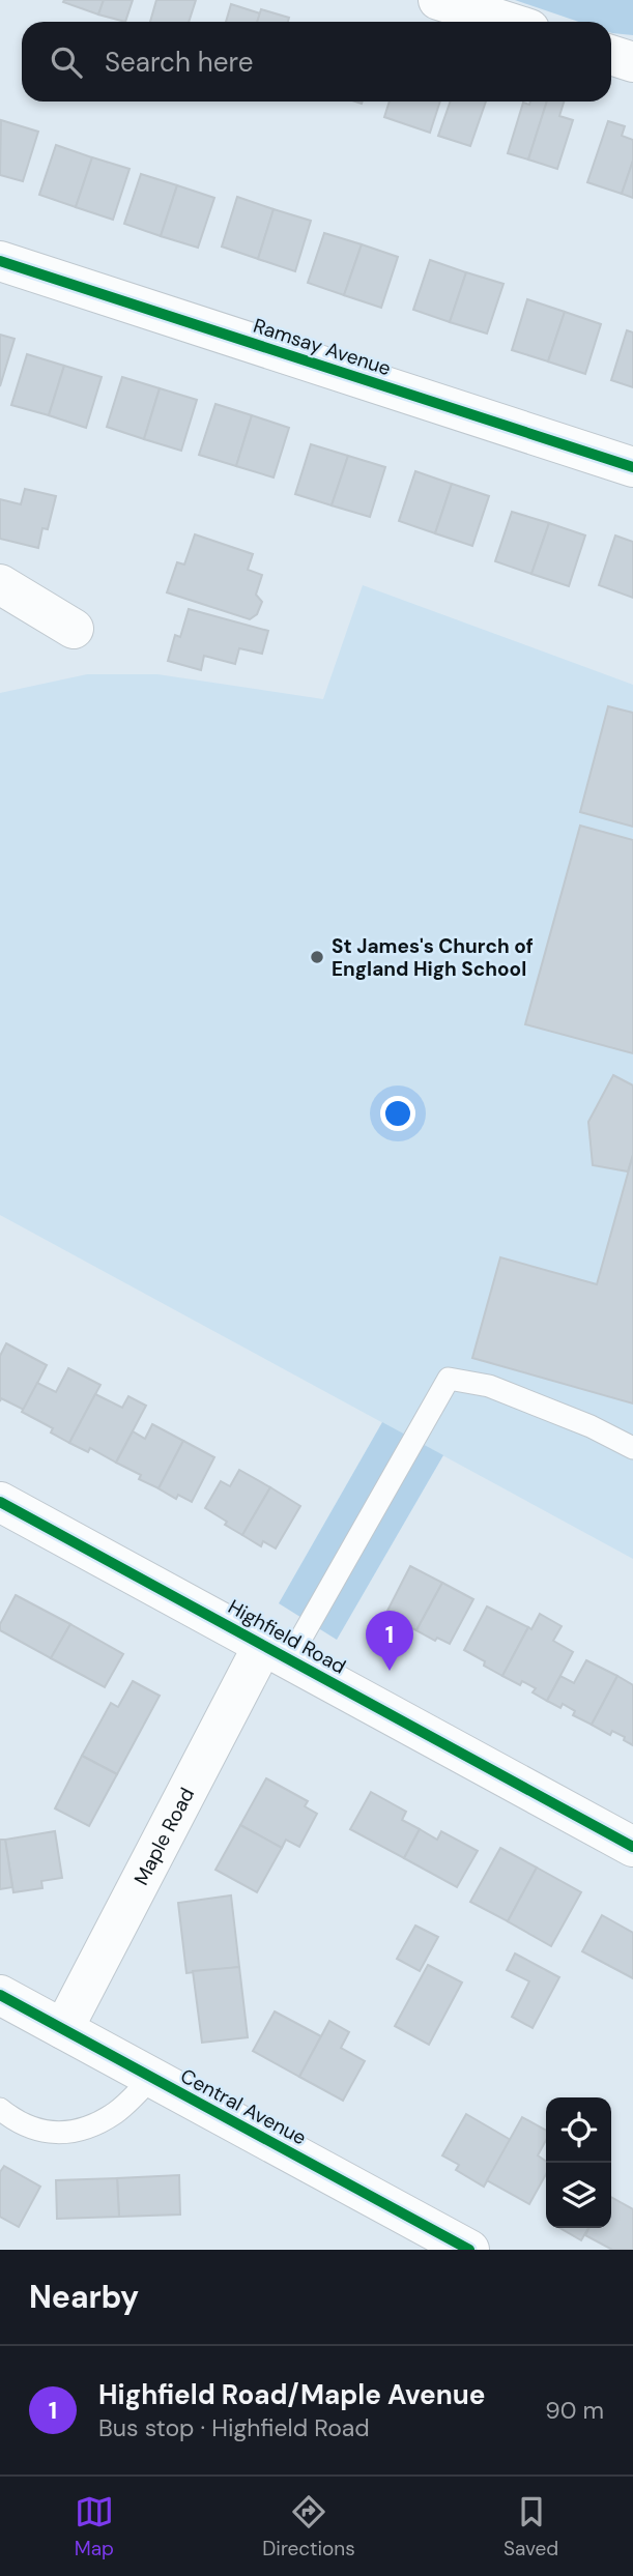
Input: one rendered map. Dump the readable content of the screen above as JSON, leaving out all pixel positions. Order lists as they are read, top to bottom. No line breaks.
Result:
{"streets":{"street":["Ramsay Avenue","Highfield Road","Maple Road","Central Avenue"]},"crossings":[["Highfield Road","Maple Road"],["Maple Road","Central Avenue"]],"places":["St James's Church of England High School"],"page":{"search":"Search here","pins":"1","heading":"Nearby","list":[{"mark":"1","name":"Highfield Road/Maple Avenue","note":"Bus stop · Highfield Road","value":"90 m"}],"nav":["Map","Directions","Saved"]}}
